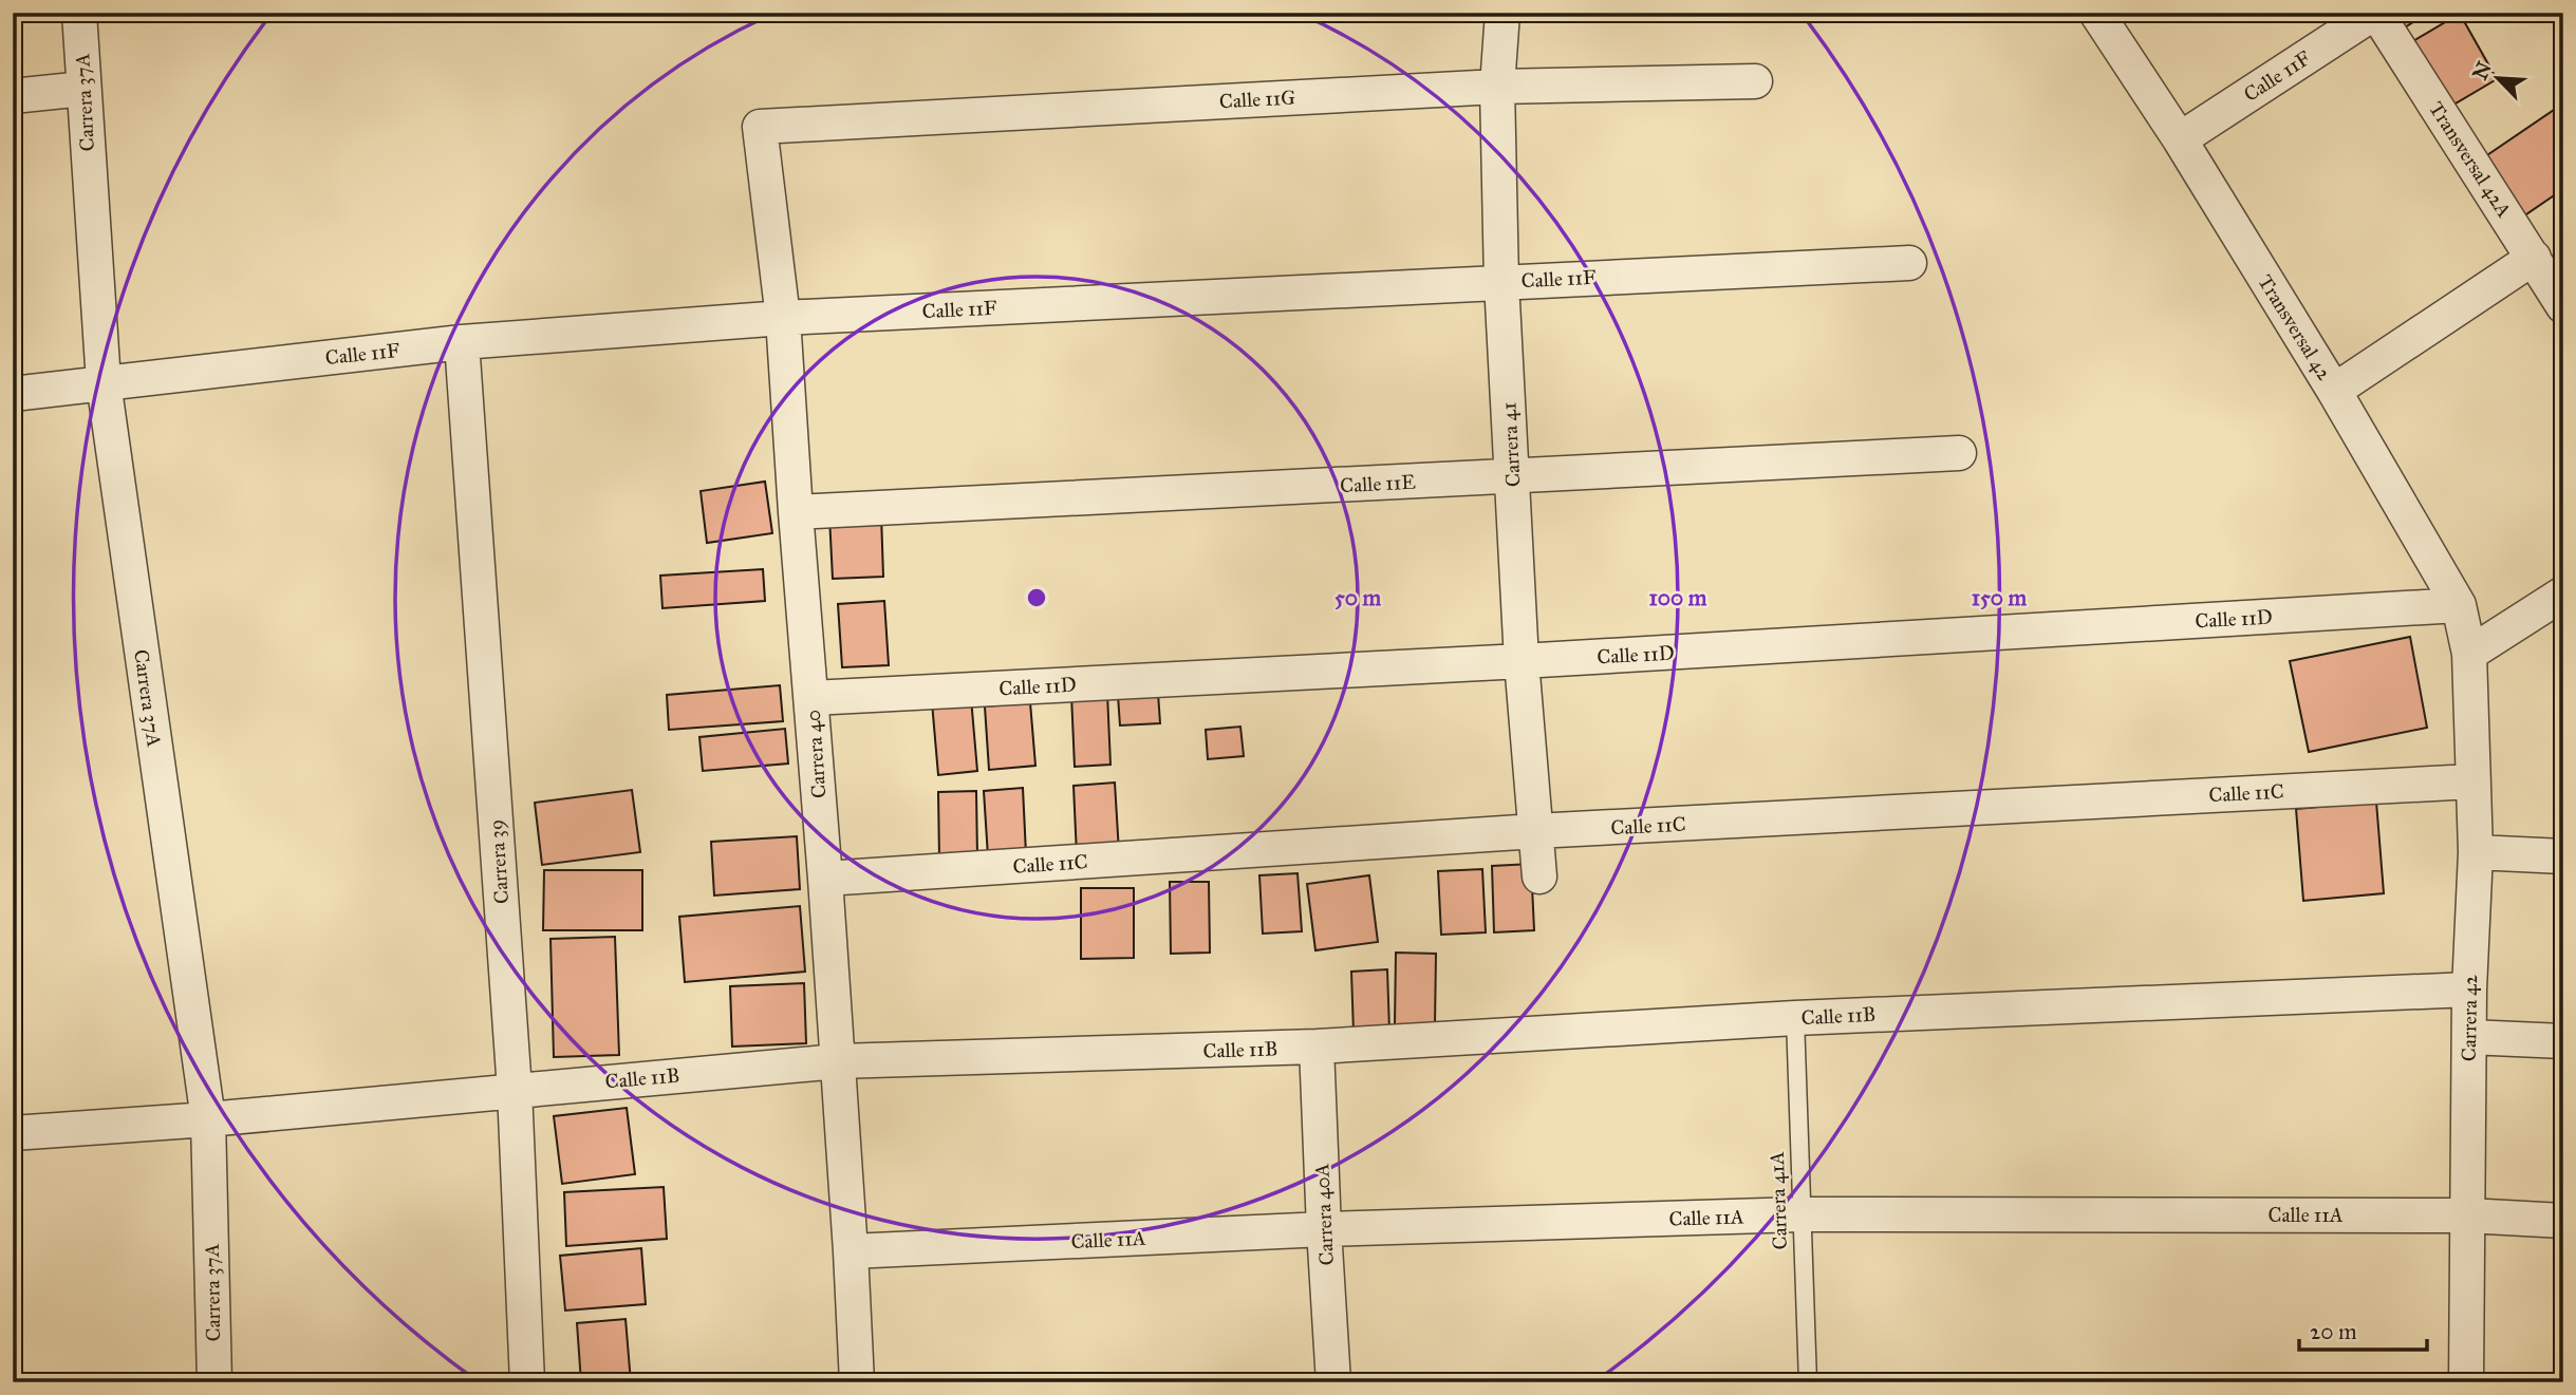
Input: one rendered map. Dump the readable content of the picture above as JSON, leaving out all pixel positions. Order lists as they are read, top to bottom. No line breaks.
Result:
{"streets":{"street":["Calle 11F","Calle 11G","Carrera 37A","Transversal 42A","Transversal 42","Carrera 41","Calle 11E","Calle 11D","Carrera 40","Calle 11C","Carrera 39","Calle 11B","Carrera 42","Carrera 40A","Calle 11A"],"lane":["Carrera 41A"]},"crossings":[["Calle 11F","Carrera 37A"],["Calle 11F","Transversal 42A"],["Calle 11F","Transversal 42"],["Calle 11F","Carrera 41"],["Calle 11F","Carrera 40"],["Calle 11F","Carrera 39"],["Calle 11G","Carrera 41"],["Calle 11G","Carrera 40"],["Carrera 37A","Calle 11B"],["Transversal 42","Calle 11D"],["Transversal 42","Carrera 42"],["Carrera 41","Calle 11E"],["Carrera 41","Calle 11D"],["Carrera 41","Calle 11C"],["Calle 11E","Carrera 40"],["Calle 11D","Carrera 40"],["Carrera 40","Calle 11C"],["Carrera 40","Calle 11B"],["Carrera 40","Calle 11A"],["Calle 11C","Carrera 42"],["Carrera 39","Calle 11B"],["Calle 11B","Carrera 42"],["Calle 11B","Carrera 41A"],["Calle 11B","Carrera 40A"],["Carrera 42","Calle 11A"],["Carrera 41A","Calle 11A"],["Carrera 40A","Calle 11A"]],"scale_bar":"20 m","north":"top left","rings":["50 m","100 m","150 m"]}
